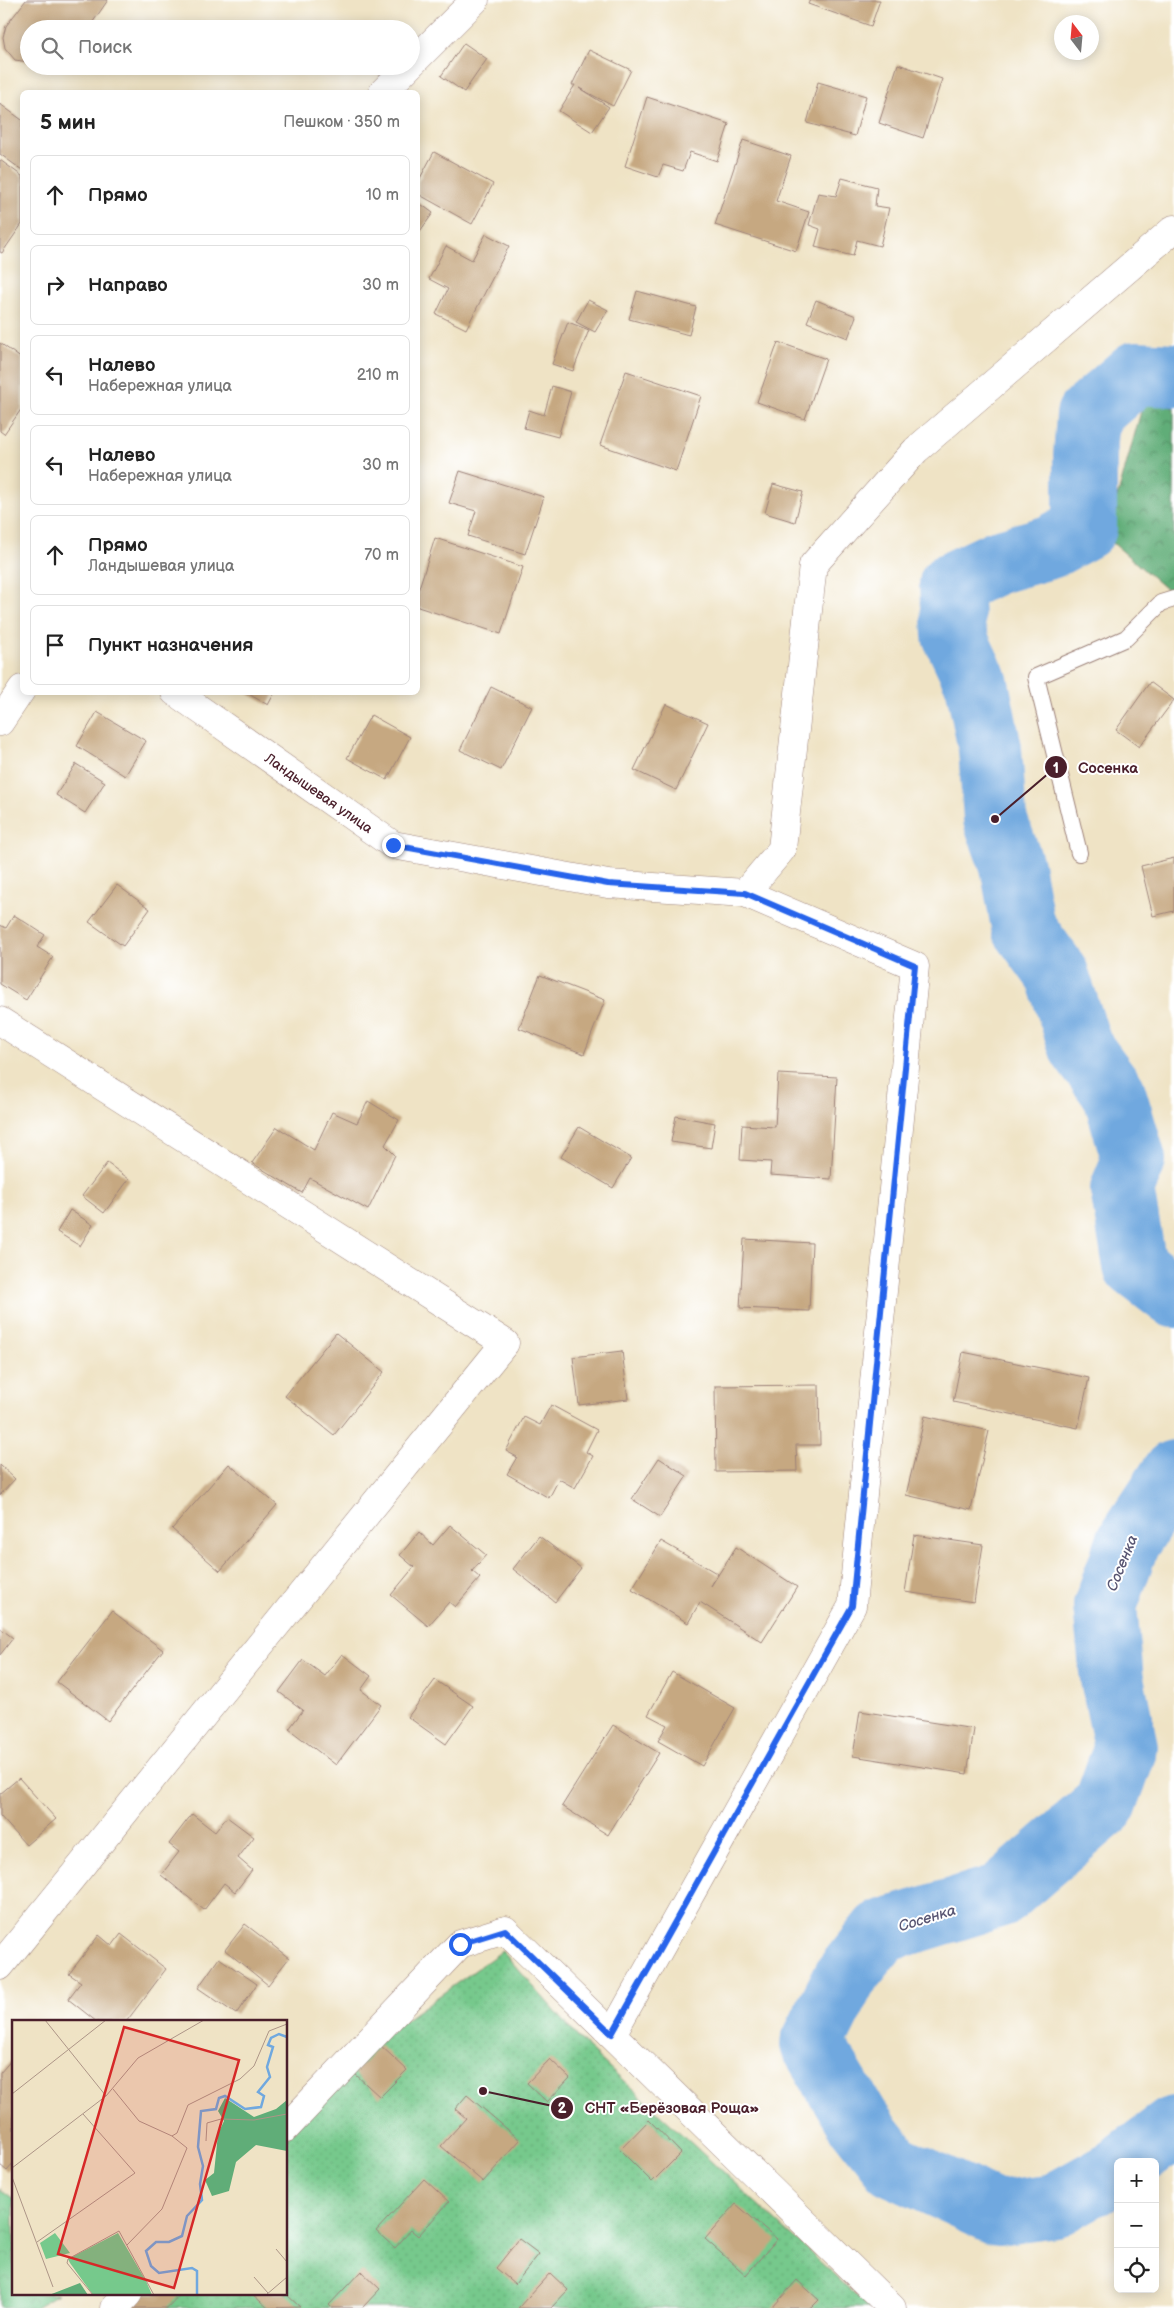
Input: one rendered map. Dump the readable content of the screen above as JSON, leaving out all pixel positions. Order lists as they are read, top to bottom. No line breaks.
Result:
{"streets":{"street":["Ландышевая улица"]},"water":["Сосенка"],"places":["Сосенка","СНТ «Берёзовая Роща»"],"north":"top","page":{"search":"Поиск","heading":["5 мин","Пешком · 350 m"],"list":[["Прямо","10 m"],["Направо","30 m"],["Налево","Набережная улица","210 m"],["Налево","Набережная улица","30 m"],["Прямо","Ландышевая улица","70 m"],"Пункт назначения"],"map_buttons":["+","−"]}}
